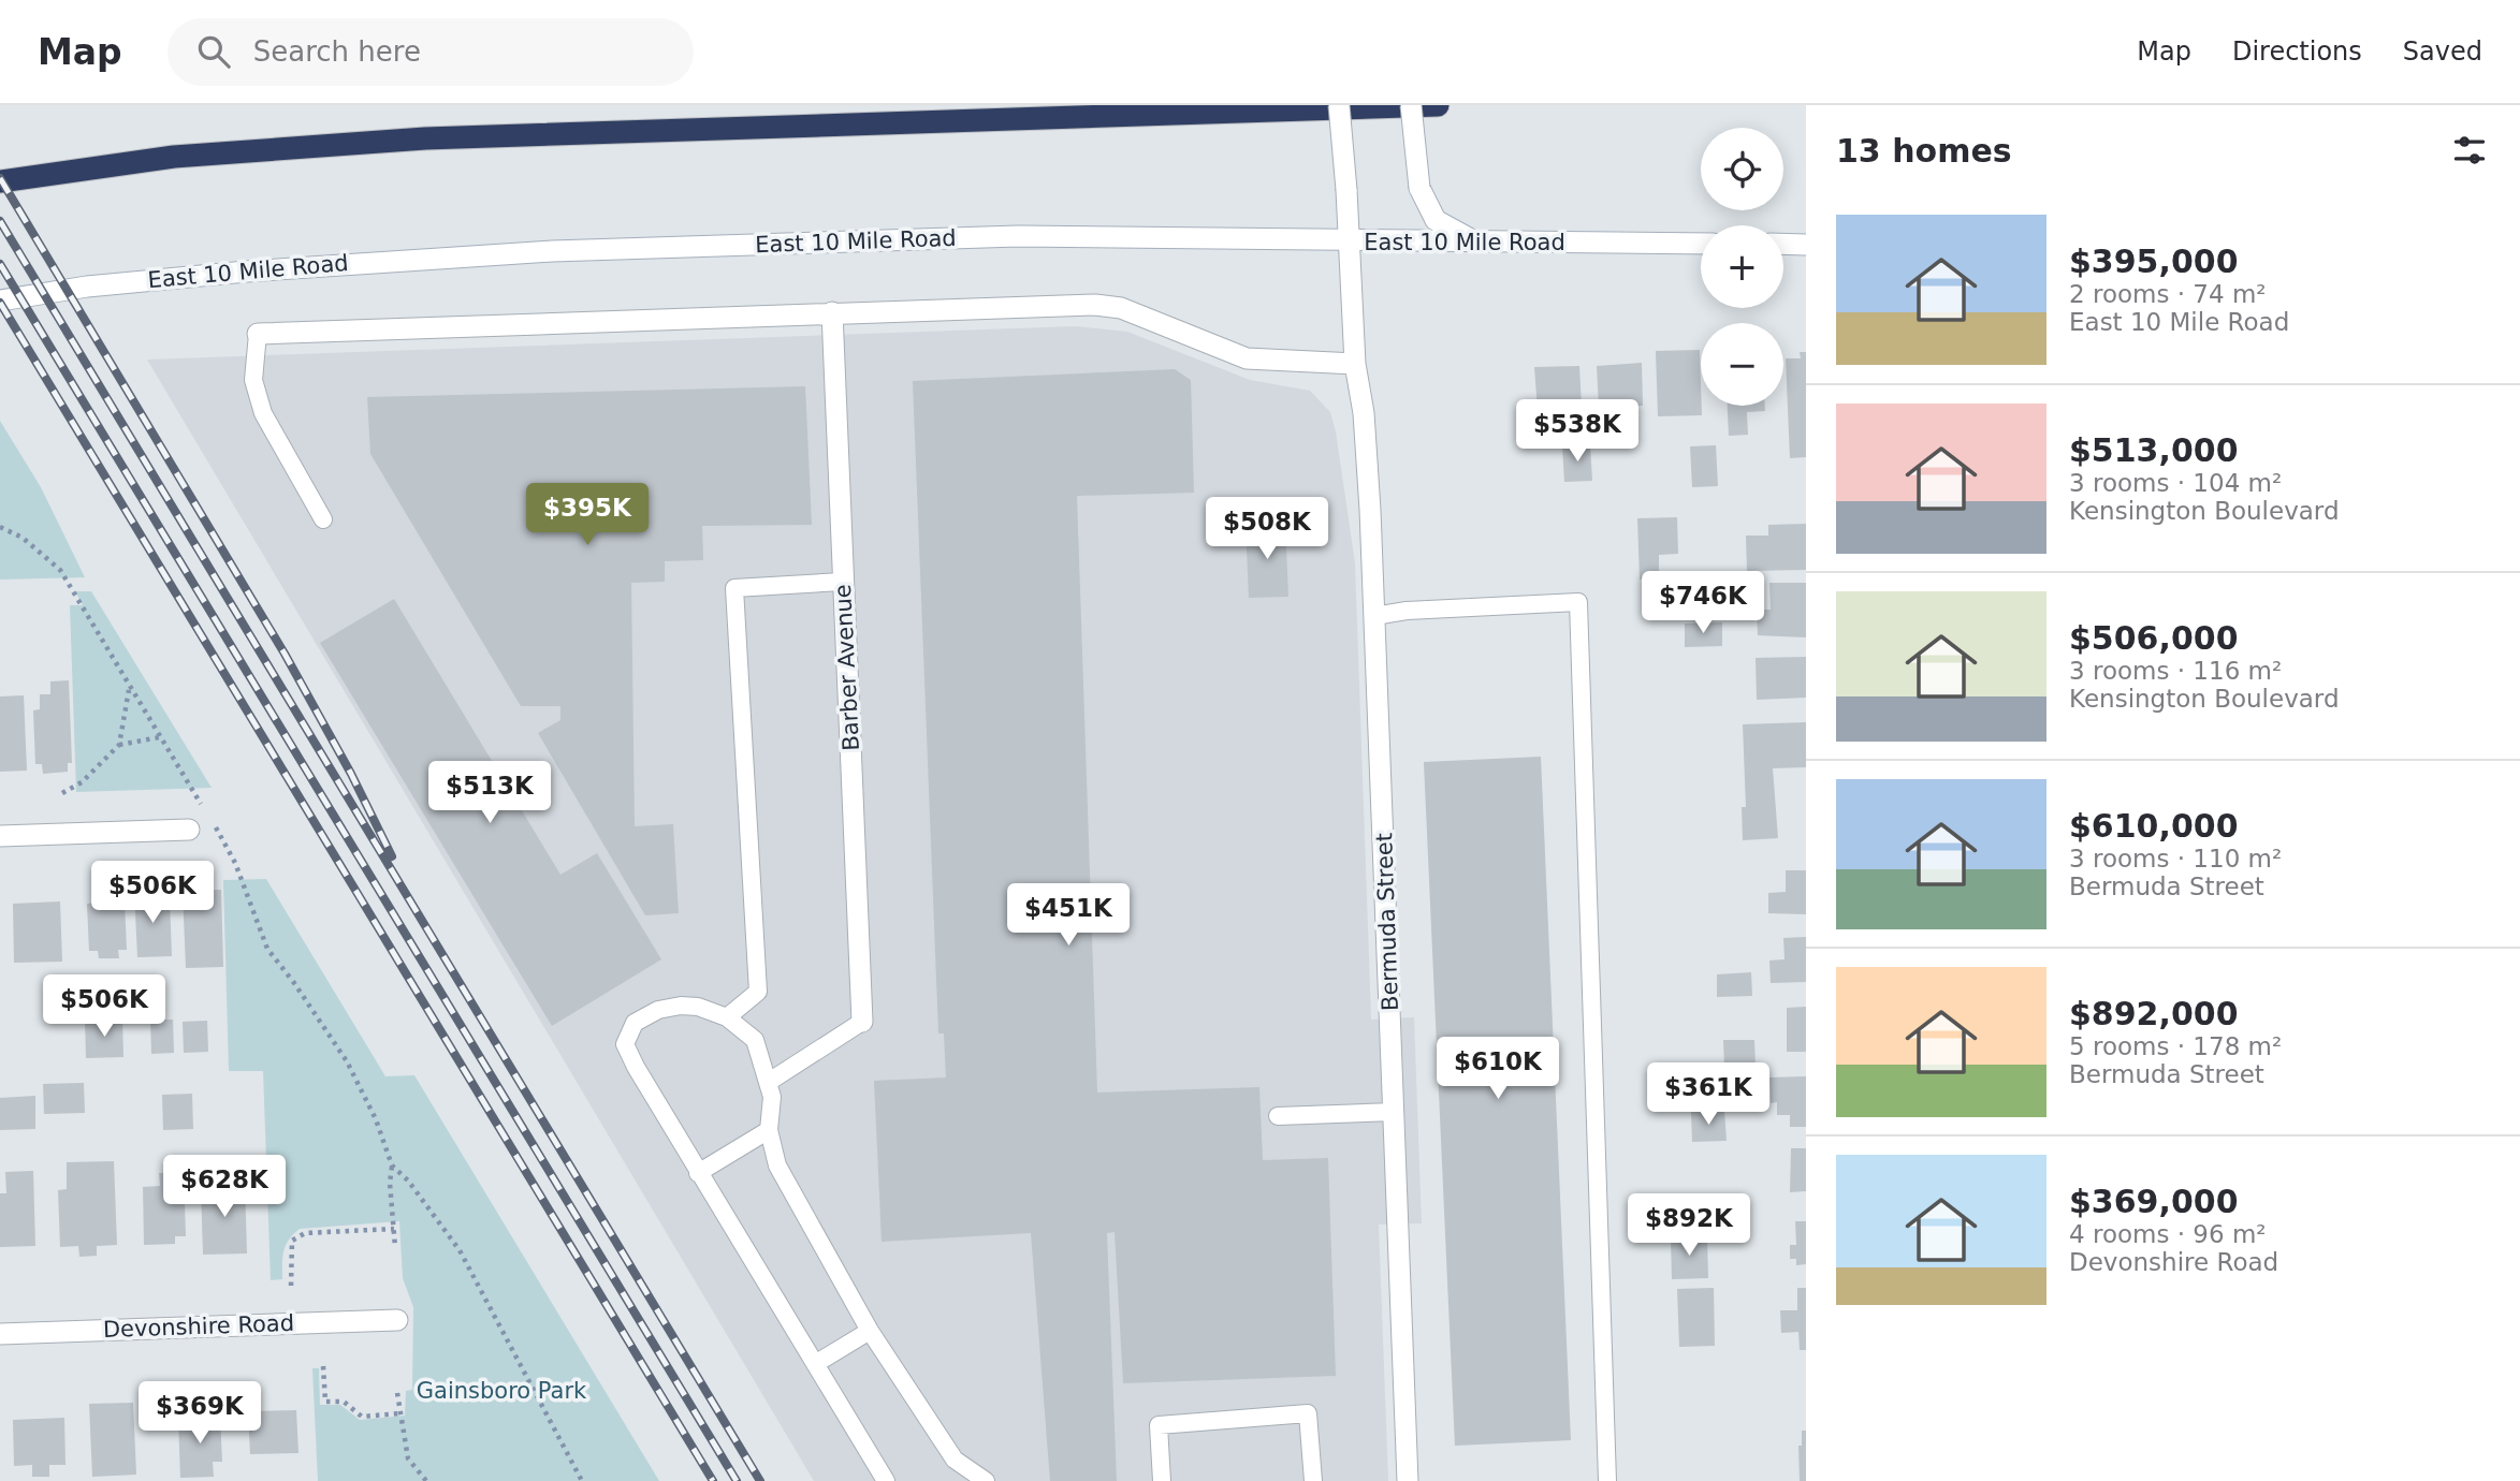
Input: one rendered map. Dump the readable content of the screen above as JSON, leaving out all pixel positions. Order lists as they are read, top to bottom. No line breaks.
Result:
{"streets":{"street":["East 10 Mile Road","Barber Avenue","Bermuda Street","Devonshire Road"]},"crossings":[["East 10 Mile Road","Bermuda Street"]],"parks":["Gainsboro Park"],"page":{"header":"Map","search":"Search here","nav":["Map","Directions","Saved"],"heading":"13 homes","map_buttons":["+","−"],"list":[{"name":"$395,000","note":"2 rooms · 74 m² · East 10 Mile Road"},{"name":"$513,000","note":"3 rooms · 104 m² · Kensington Boulevard"},{"name":"$506,000","note":"3 rooms · 116 m² · Kensington Boulevard"},{"name":"$610,000","note":"3 rooms · 110 m² · Bermuda Street"},{"name":"$892,000","note":"5 rooms · 178 m² · Bermuda Street"},{"name":"$369,000","note":"4 rooms · 96 m² · Devonshire Road"}],"price":["$538K","$395K","$508K","$746K","$513K","$506K","$451K","$506K","$610K","$361K","$628K","$892K","$369K"]}}
